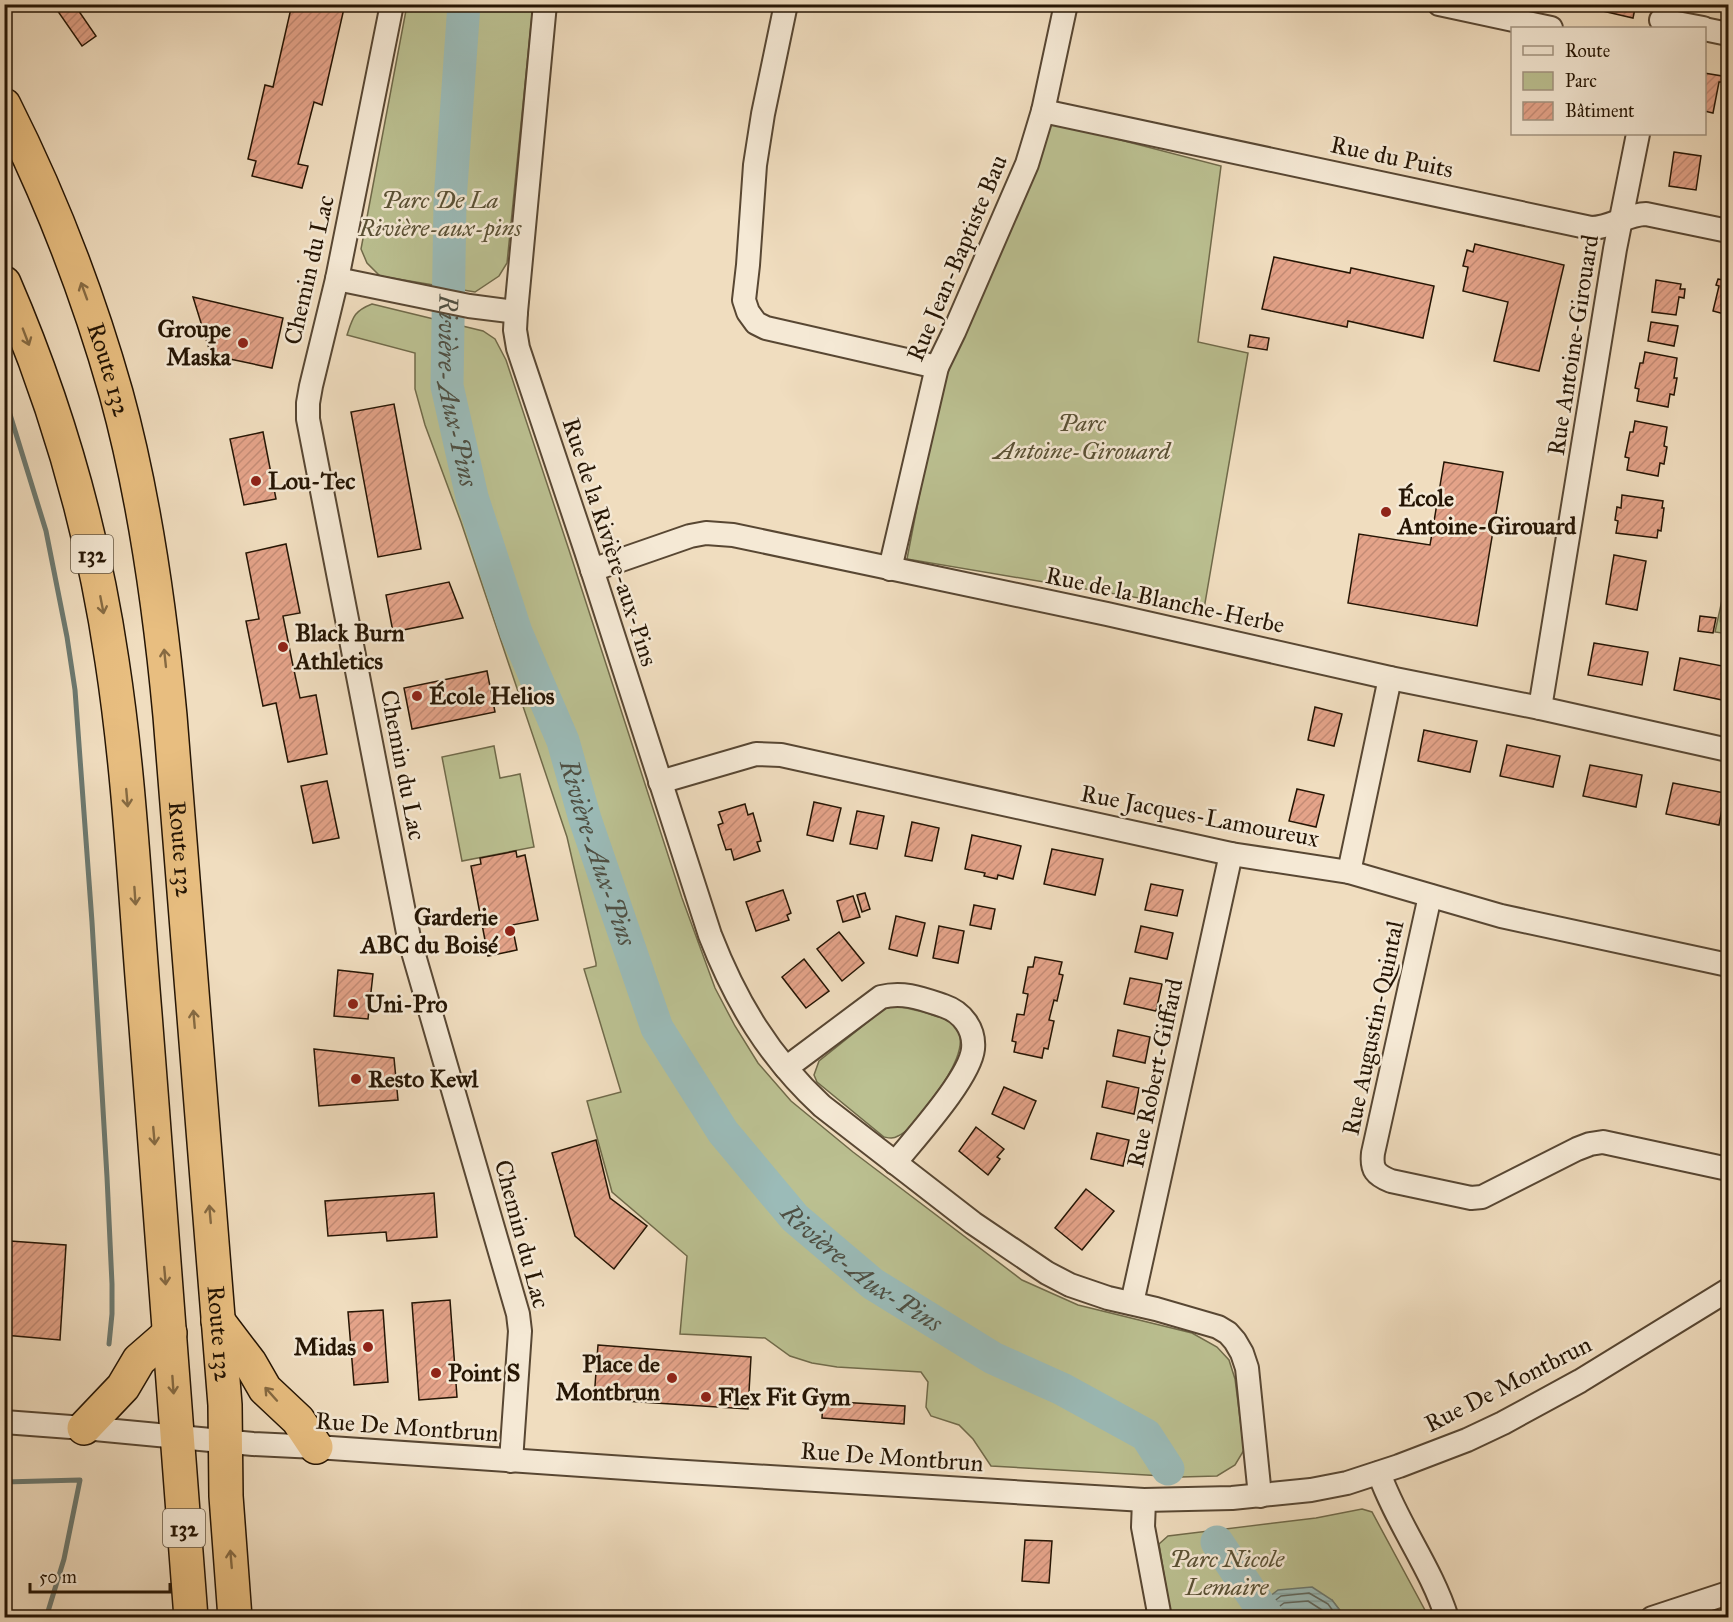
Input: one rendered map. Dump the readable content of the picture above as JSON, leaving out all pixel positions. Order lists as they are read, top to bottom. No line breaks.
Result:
{"streets":{"highway":["Route 132","132"],"street":["Rue du Puits","Rue Jean-Baptiste Bau","Chemin du Lac","Rue Antoine-Girouard","Rue de la Rivière-aux-Pins","Rue de la Blanche-Herbe","Rue Jacques-Lamoureux","Rue Augustin-Quintal","Rue Robert-Giffard","Rue De Montbrun"]},"crossings":[["Rue du Puits","Rue Jean-Baptiste Bau"],["Rue du Puits","Rue Antoine-Girouard"],["Rue Jean-Baptiste Bau","Rue de la Blanche-Herbe"],["Chemin du Lac","Rue De Montbrun"],["Rue Antoine-Girouard","Rue de la Blanche-Herbe"],["Route 132","Rue De Montbrun"],["Rue de la Rivière-aux-Pins","Rue de la Blanche-Herbe"],["Rue de la Rivière-aux-Pins","Rue Jacques-Lamoureux"],["Rue de la Rivière-aux-Pins","Rue Robert-Giffard"],["Rue de la Rivière-aux-Pins","Rue De Montbrun"],["Rue Jacques-Lamoureux","Rue Augustin-Quintal"],["Rue Jacques-Lamoureux","Rue Robert-Giffard"]],"water":["Rivière-Aux-Pins"],"parks":["Parc De La Rivière-aux-pins","Parc Antoine-Girouard","Parc Nicole Lemaire"],"places":["Groupe Maska","Lou-Tec","École Antoine-Girouard","Black Burn Athletics","École Helios","Garderie ABC du Boisé","Uni-Pro","Resto Kewl","Midas","Point S","Place de Montbrun","Flex Fit Gym"],"legend":["Route","Parc","Bâtiment"],"scale_bar":"50 m"}
